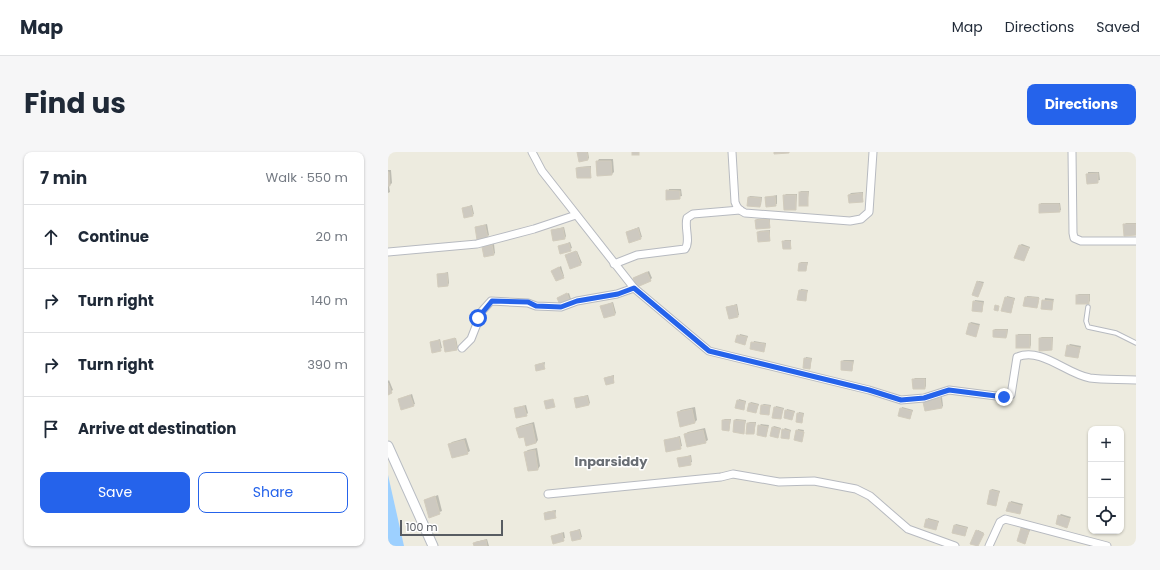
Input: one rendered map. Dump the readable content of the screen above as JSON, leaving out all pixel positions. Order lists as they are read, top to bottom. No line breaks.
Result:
{"districts":["Inparsiddy"],"scale_bar":"100 m","page":{"header":"Map","nav":["Map","Directions","Saved"],"title":"Find us","buttons":["Directions",["Save","Share"]],"heading":["7 min","Walk · 550 m"],"list":[["Continue","20 m"],["Turn right","140 m"],["Turn right","390 m"],"Arrive at destination"],"map_buttons":["+","−"],"scale":"100 m"}}
